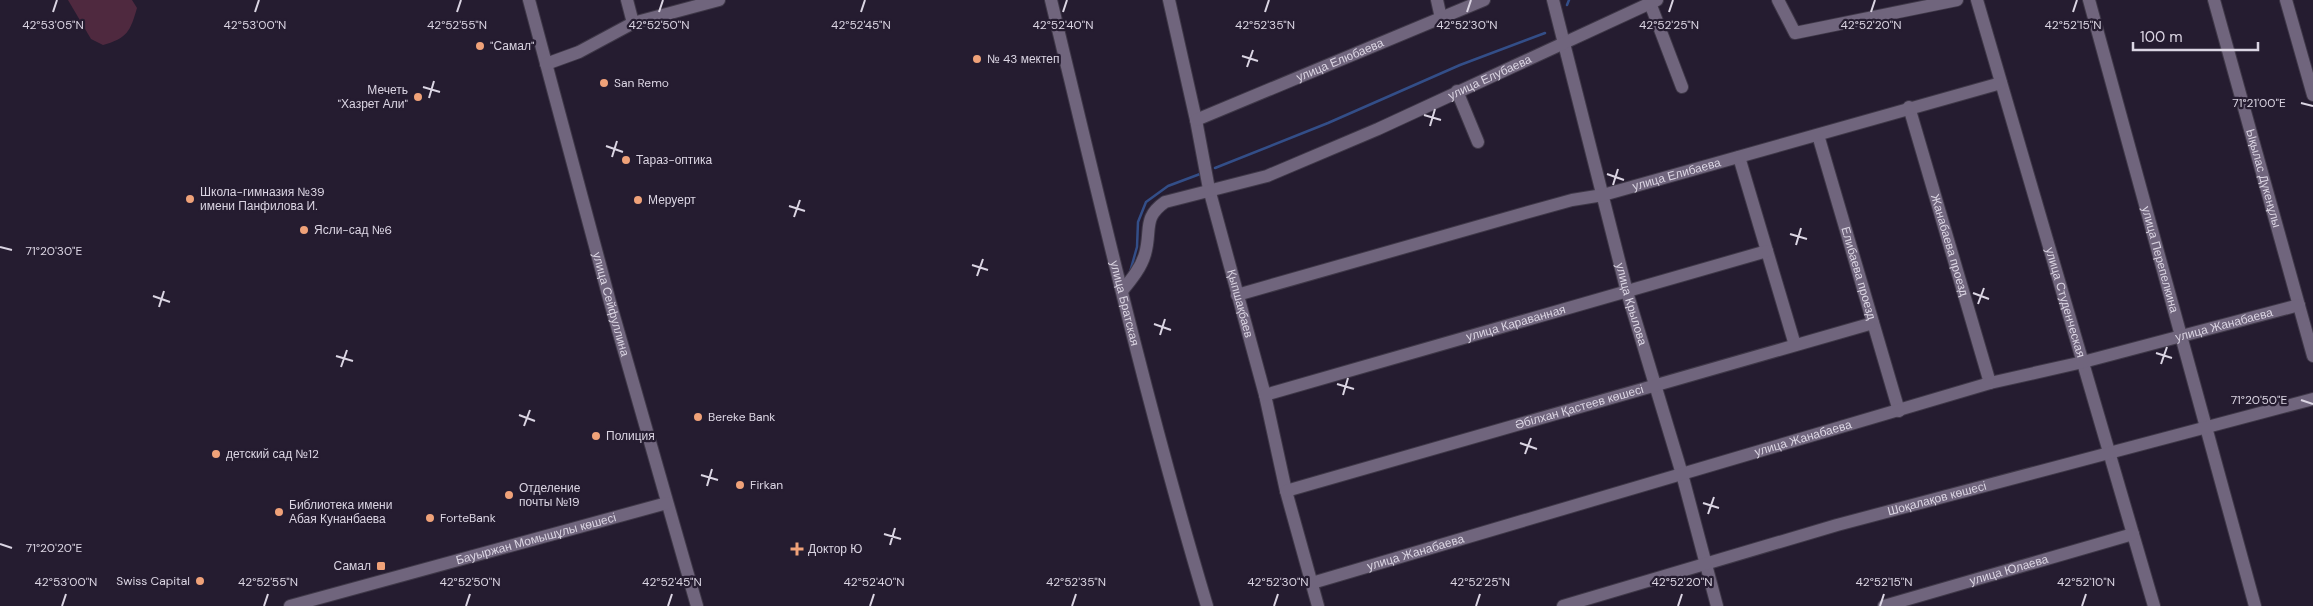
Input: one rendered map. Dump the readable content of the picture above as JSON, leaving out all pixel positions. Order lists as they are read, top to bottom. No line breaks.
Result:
{"streets":{"street":["улица Елюбаева","улица Елубаева","улица Елибаева","Ықылас Дүкенұлы","Жанабаева проезд","улица Перепелкина","Елибаева проезд","улица Сейфуллина","улица Студенческая","улица Братская","Қыпшақбаев","улица Крылова","улица Караванная","улица Жанабаева","Әбілхан Қастеев көшесі","Шоқалақов көшесі","Бауыржан Момышұлы көшесі","улица Юлаева"]},"crossings":[["улица Елюбаева","Қыпшақбаев"],["улица Елубаева","улица Братская"],["улица Елубаева","Қыпшақбаев"],["улица Елубаева","улица Крылова"],["улица Елибаева","Жанабаева проезд"],["улица Елибаева","Елибаева проезд"],["улица Елибаева","улица Студенческая"],["улица Елибаева","Қыпшақбаев"],["улица Елибаева","улица Крылова"],["Ықылас Дүкенұлы","улица Жанабаева"],["Жанабаева проезд","улица Жанабаева"],["улица Перепелкина","улица Жанабаева"],["улица Перепелкина","Шоқалақов көшесі"],["Елибаева проезд","улица Жанабаева"],["Елибаева проезд","Әбілхан Қастеев көшесі"],["улица Сейфуллина","Бауыржан Момышұлы көшесі"],["улица Студенческая","улица Жанабаева"],["улица Студенческая","Шоқалақов көшесі"],["улица Студенческая","улица Юлаева"],["Қыпшақбаев","улица Караванная"],["Қыпшақбаев","улица Жанабаева"],["Қыпшақбаев","Әбілхан Қастеев көшесі"],["улица Крылова","улица Караванная"],["улица Крылова","улица Жанабаева"],["улица Крылова","Әбілхан Қастеев көшесі"],["улица Крылова","Шоқалақов көшесі"]],"places":{"other":["\"Самал\"","№ 43 мектеп","San Remo","Мечеть \"Хазрет Али\"","Тараз-оптика","Школа-гимназия №39 имени Панфилова И.","Меруерт","Ясли-сад №6","Bereke Bank","Полиция","детский сад №12","Firkan","Отделение почты №19","Библиотека имени Абая Кунанбаева","ForteBank","Swiss Capital"],"health":["Доктор Ю"],"transit":["Самал"]},"scale_bar":"100 m","coordinates":["42°53'05\"N","42°53'00\"N","42°52'55\"N","42°52'50\"N","42°52'45\"N","42°52'40\"N","42°52'35\"N","42°52'30\"N","42°52'25\"N","42°52'20\"N","42°52'15\"N","71°21'00\"E","71°20'30\"E","71°20'50\"E","71°20'20\"E","42°52'10\"N"]}
